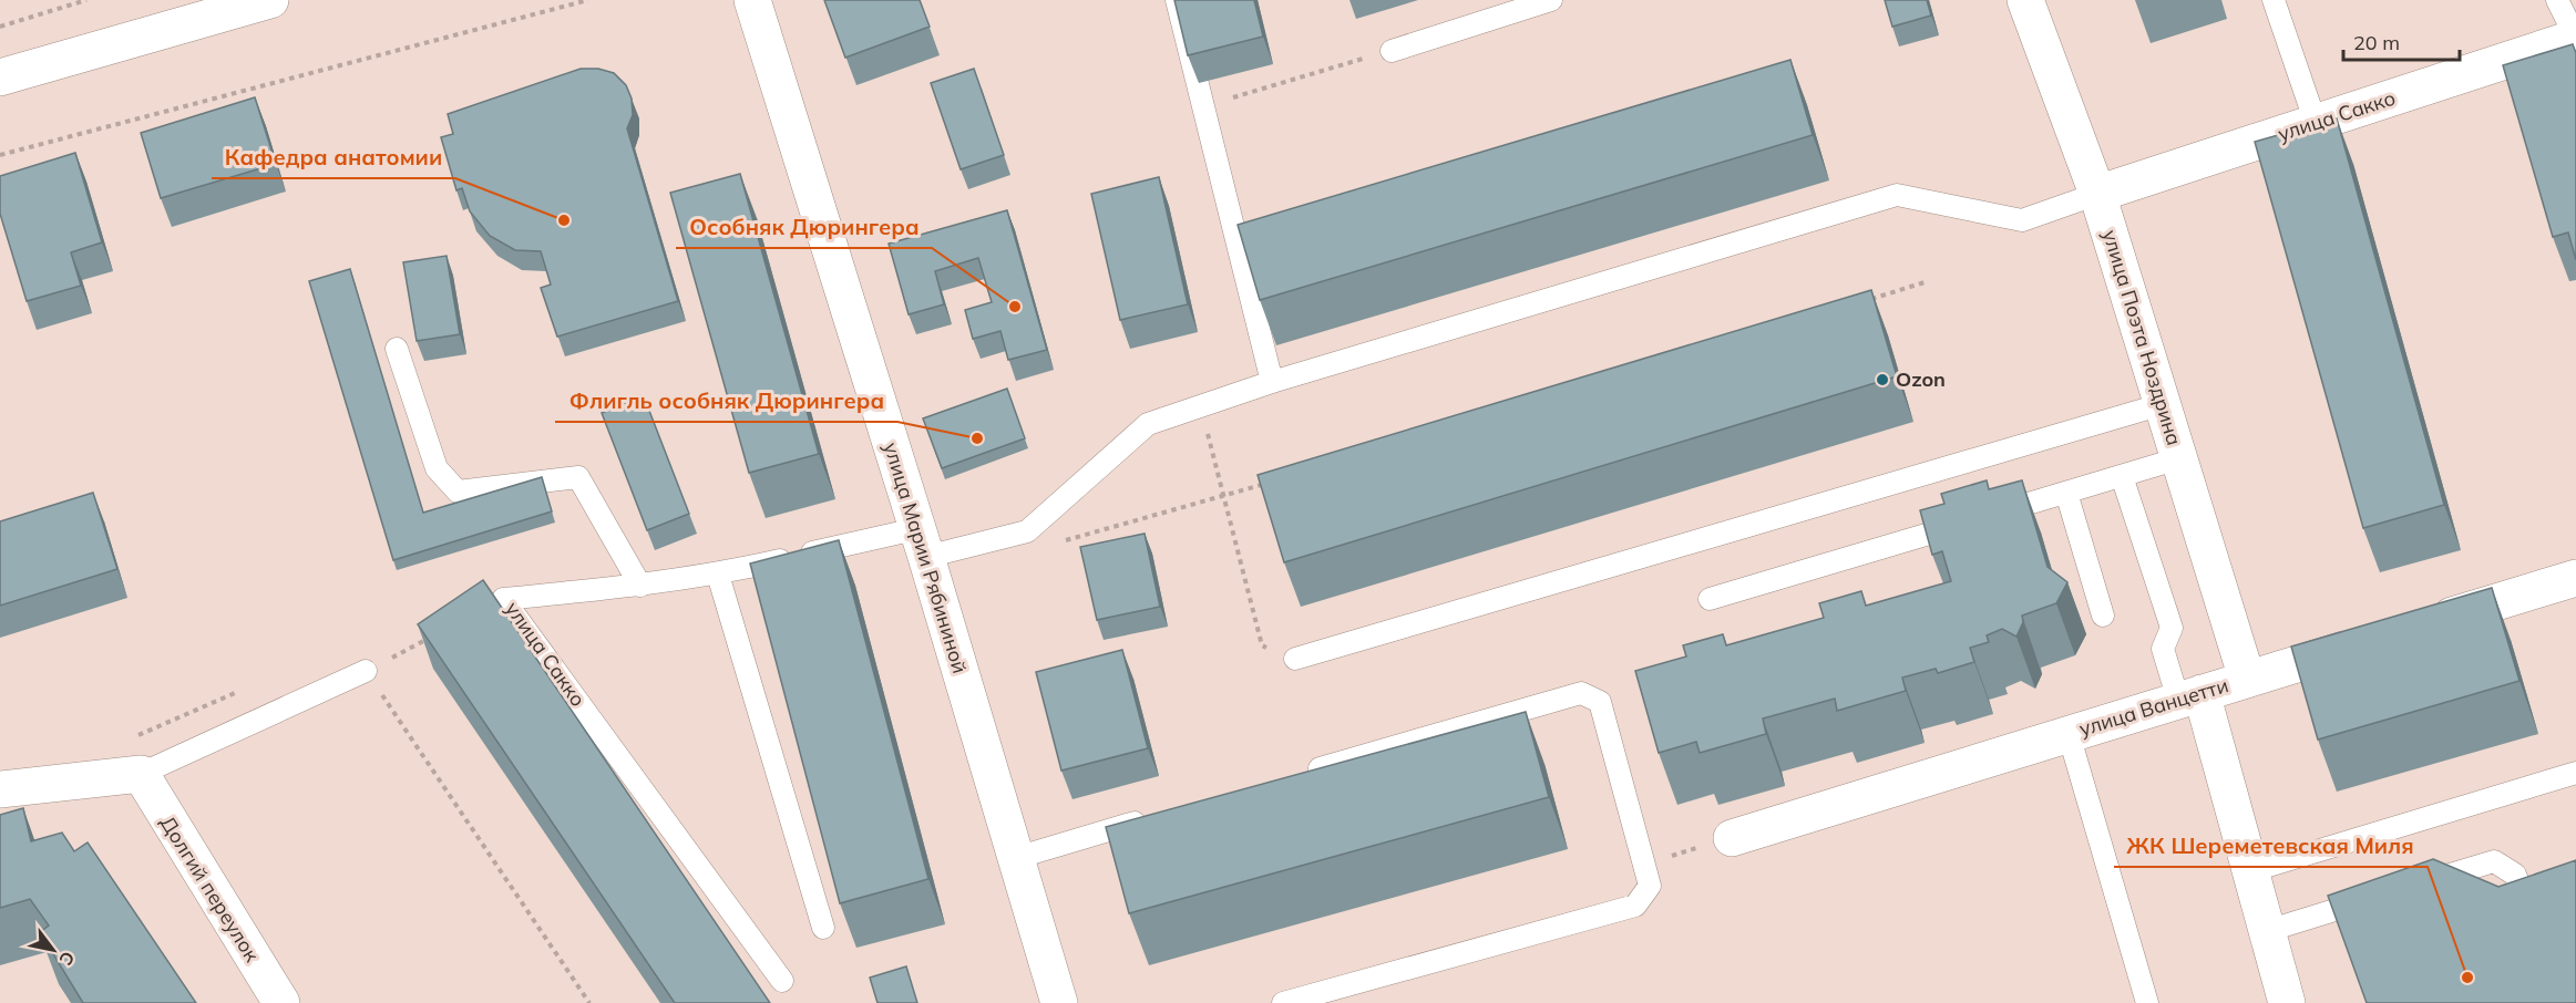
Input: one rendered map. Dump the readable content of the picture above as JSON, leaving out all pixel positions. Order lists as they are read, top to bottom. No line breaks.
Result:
{"streets":{"street":["улица Сакко","улица Поэта Ноздрина","улица Марии Рябининой","улица Ванцетти","Долгий переулок"]},"crossings":[["улица Сакко","улица Поэта Ноздрина"],["улица Сакко","улица Марии Рябининой"],["улица Поэта Ноздрина","улица Ванцетти"]],"places":["Кафедра анатомии","Особняк Дюрингера","Ozon","Флигль особняк Дюрингера","ЖК Шереметевская Миля"],"scale_bar":"20 m","north":"bottom right"}
